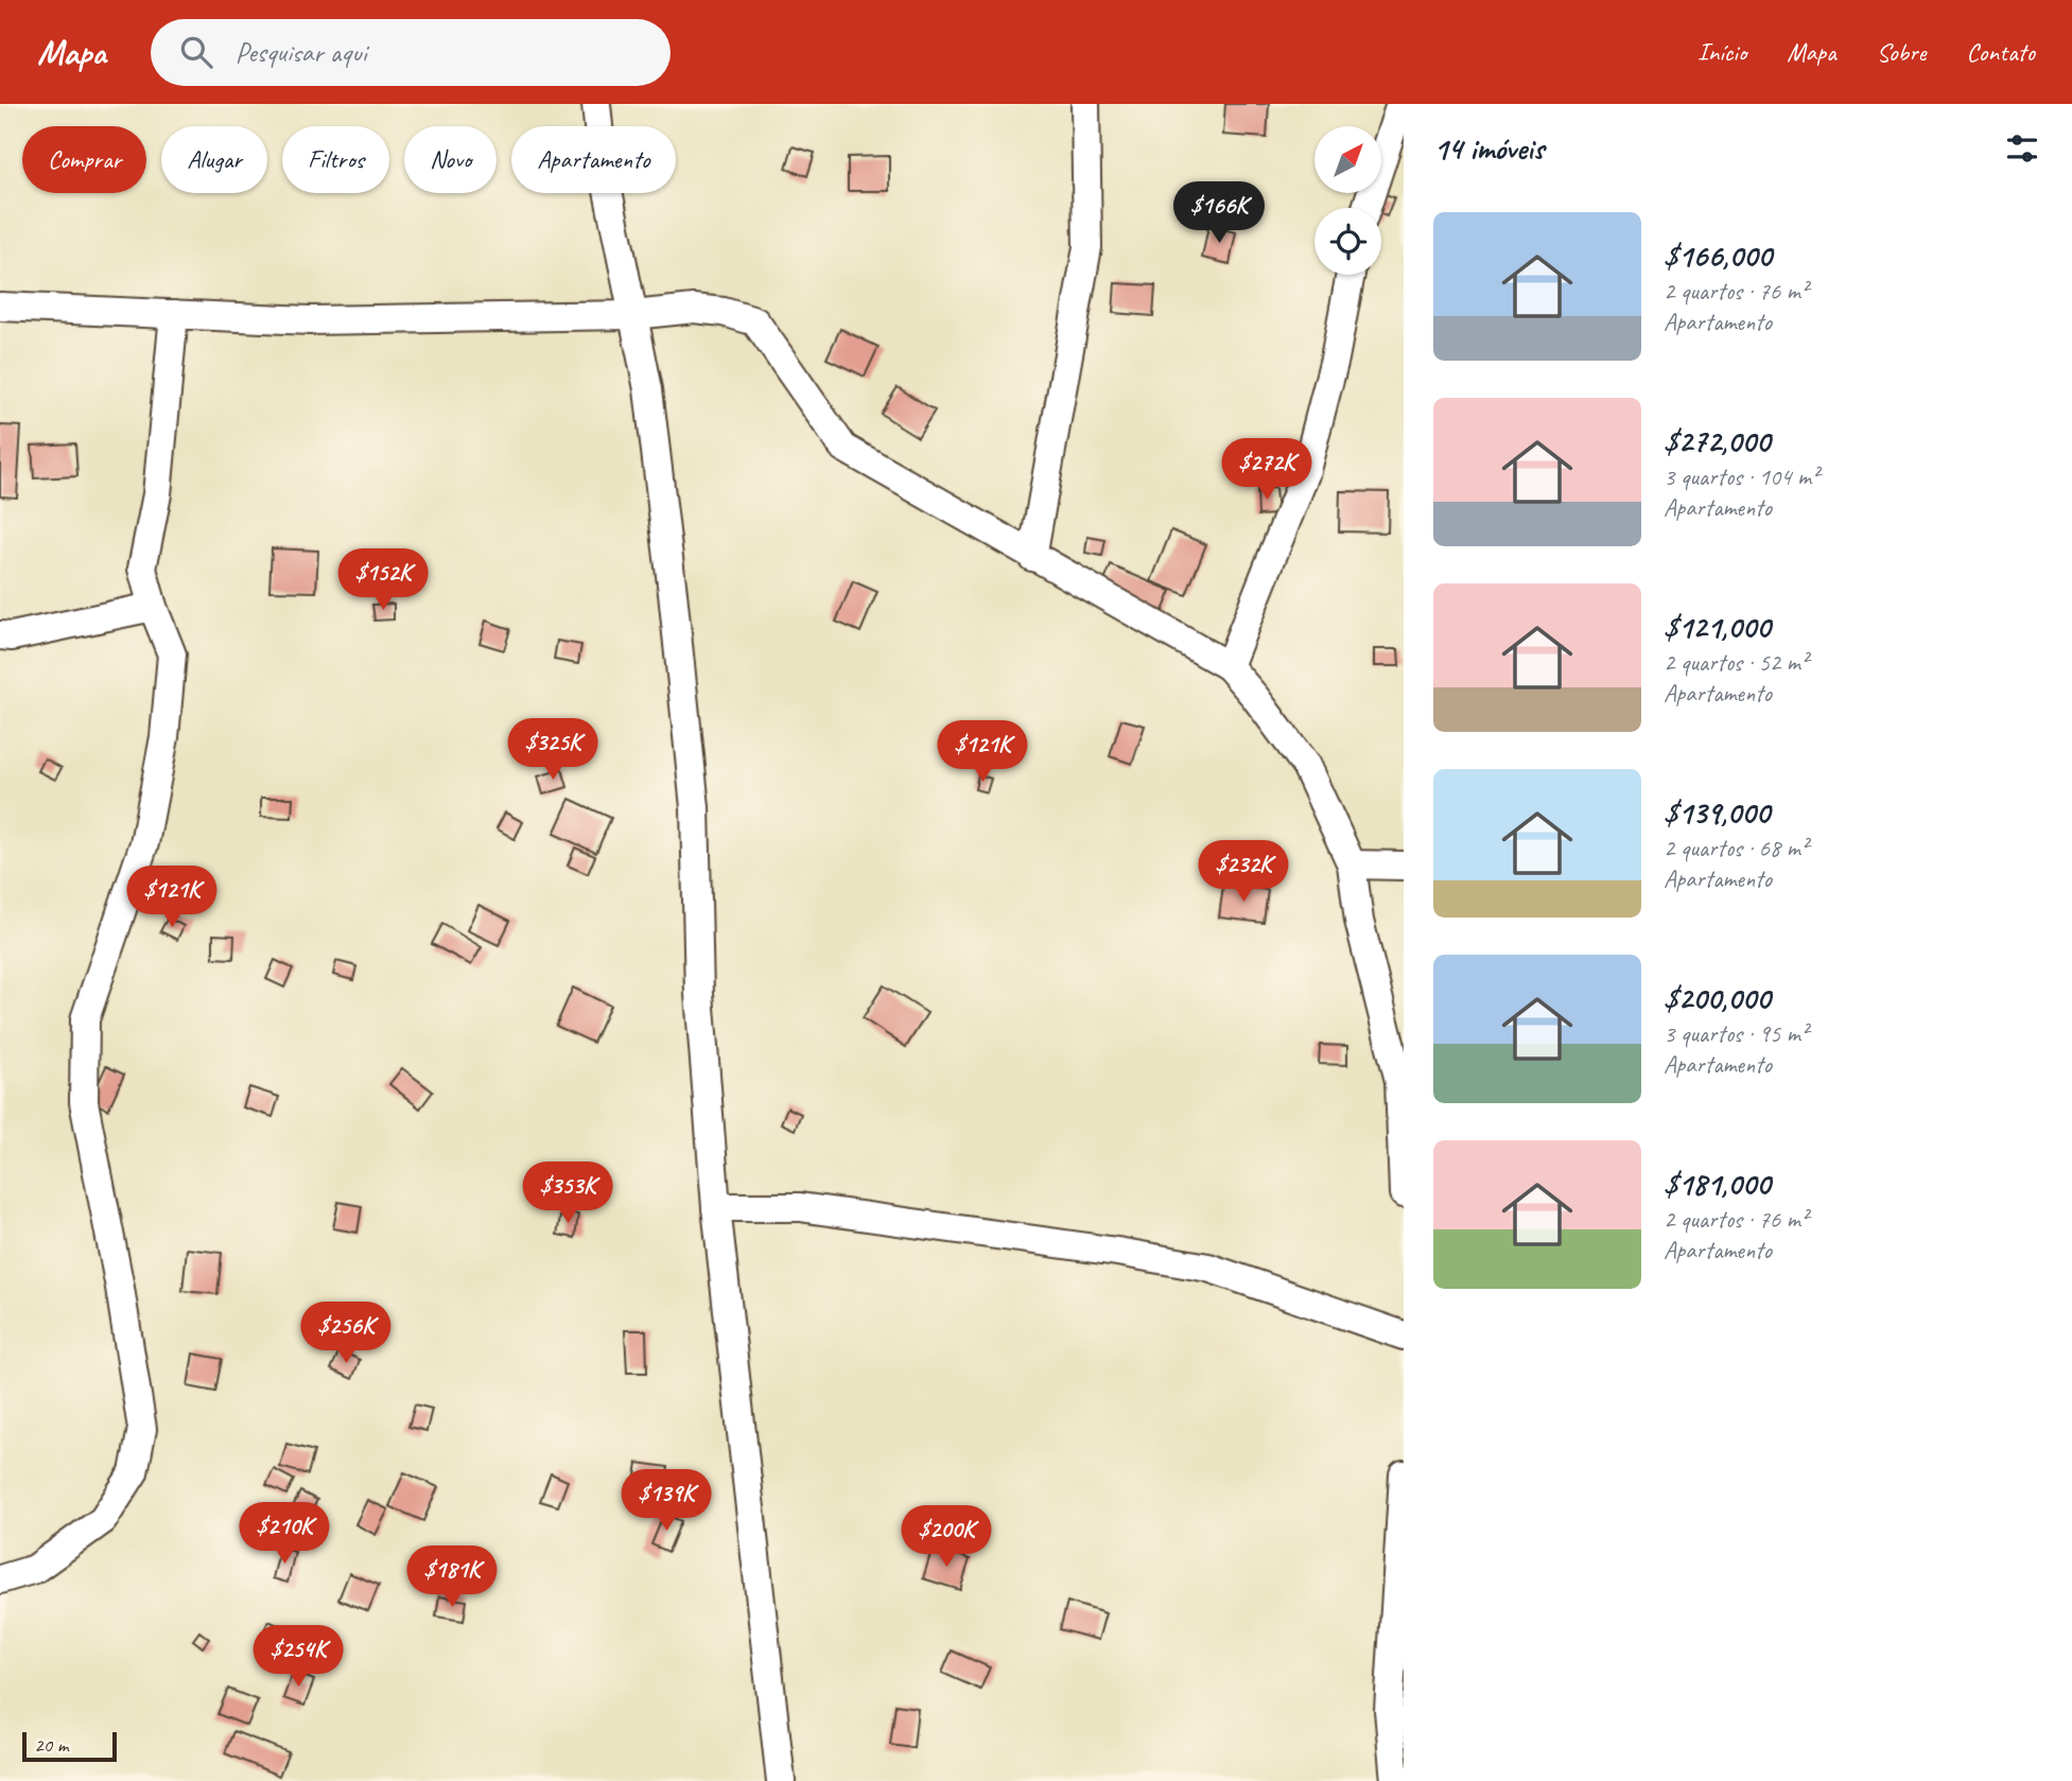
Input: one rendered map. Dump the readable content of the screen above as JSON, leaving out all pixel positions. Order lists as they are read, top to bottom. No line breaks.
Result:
{"scale_bar":"20 m","north":"top right","page":{"header":"Mapa","search":"Pesquisar aqui","nav":["Início","Mapa","Sobre","Contato"],"heading":"14 imóveis","chip":["Comprar","Alugar","Filtros","Novo","Apartamento"],"price":["$166K","$272K","$152K","$325K","$121K","$232K","$121K","$353K","$256K","$139K","$210K","$200K","$181K","$254K"],"list":[{"name":"$166,000","note":"2 quartos · 76 m² · Apartamento"},{"name":"$272,000","note":"3 quartos · 104 m² · Apartamento"},{"name":"$121,000","note":"2 quartos · 52 m² · Apartamento"},{"name":"$139,000","note":"2 quartos · 68 m² · Apartamento"},{"name":"$200,000","note":"3 quartos · 95 m² · Apartamento"},{"name":"$181,000","note":"2 quartos · 76 m² · Apartamento"}],"scale":"20 m"}}
